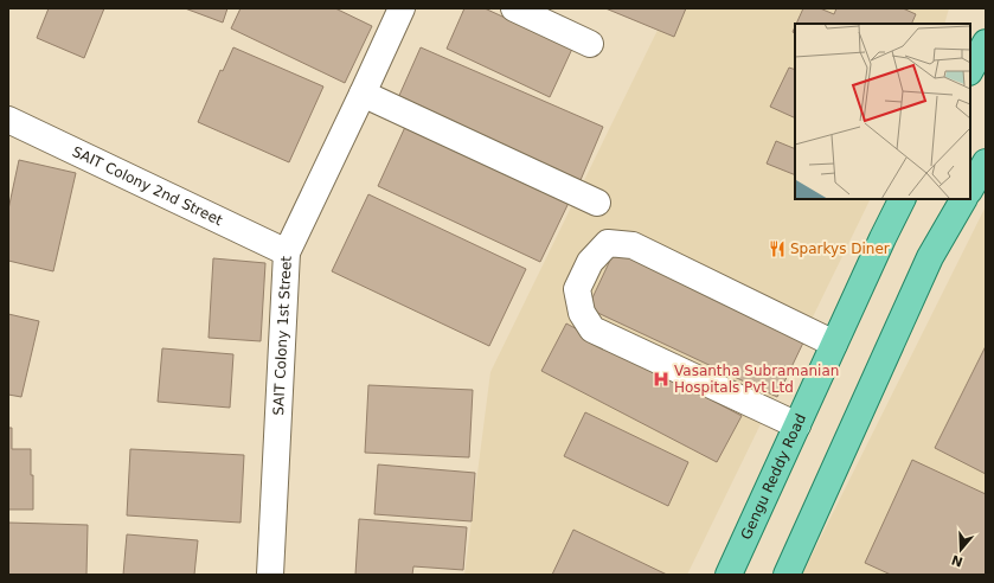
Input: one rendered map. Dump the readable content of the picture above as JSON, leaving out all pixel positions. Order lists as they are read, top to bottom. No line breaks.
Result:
{"streets":{"main road":["Gengu Reddy Road"],"street":["SAIT Colony 2nd Street","SAIT Colony 1st Street"]},"crossings":[["SAIT Colony 2nd Street","SAIT Colony 1st Street"]],"places":{"restaurant":["Sparkys Diner"],"hospital":["Vasantha Subramanian Hospitals Pvt Ltd"]},"north":"bottom"}
